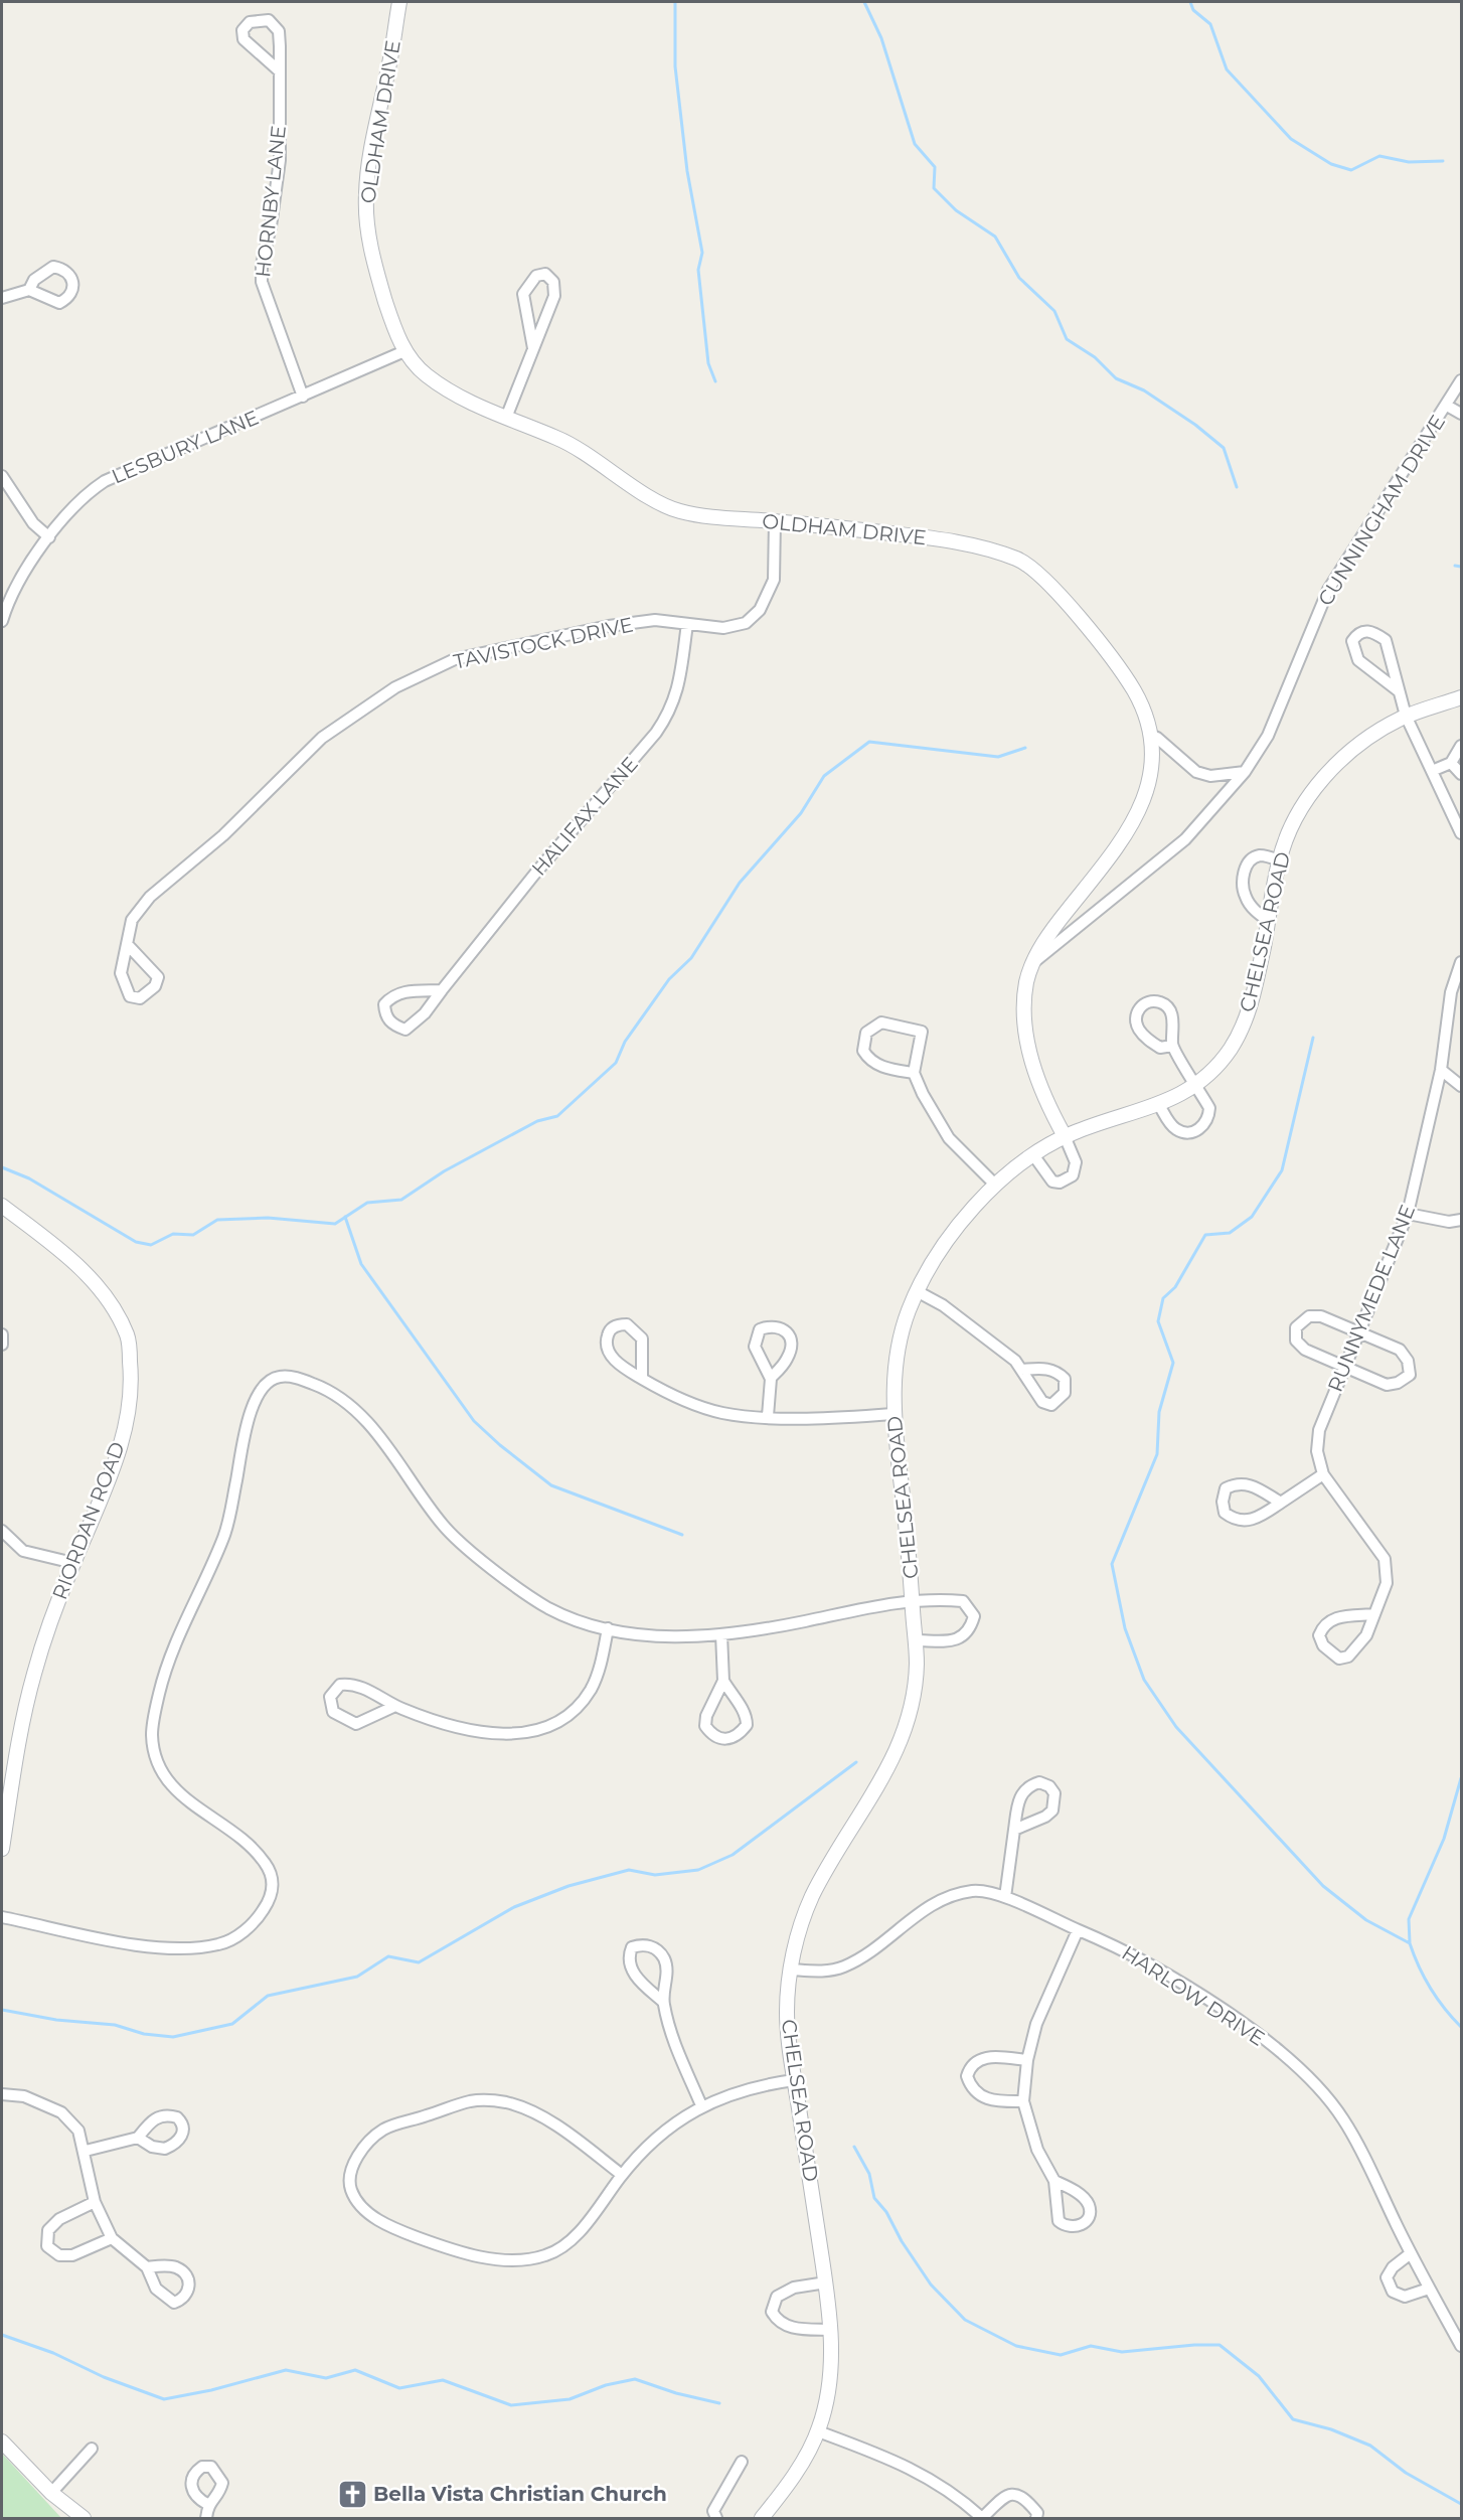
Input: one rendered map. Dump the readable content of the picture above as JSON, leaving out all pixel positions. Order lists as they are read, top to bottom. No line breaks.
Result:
{"streets":{"street":["OLDHAM DRIVE","HORNBY LANE","LESBURY LANE","CUNNINGHAM DRIVE","TAVISTOCK DRIVE","HALIFAX LANE","CHELSEA ROAD","RUNNYMEDE LANE","RIORDAN ROAD","HARLOW DRIVE"]},"crossings":[["OLDHAM DRIVE","LESBURY LANE"],["OLDHAM DRIVE","CUNNINGHAM DRIVE"],["OLDHAM DRIVE","TAVISTOCK DRIVE"],["OLDHAM DRIVE","CHELSEA ROAD"],["HORNBY LANE","LESBURY LANE"],["TAVISTOCK DRIVE","HALIFAX LANE"],["CHELSEA ROAD","HARLOW DRIVE"]],"places":{"church":["Bella Vista Christian Church"]}}
